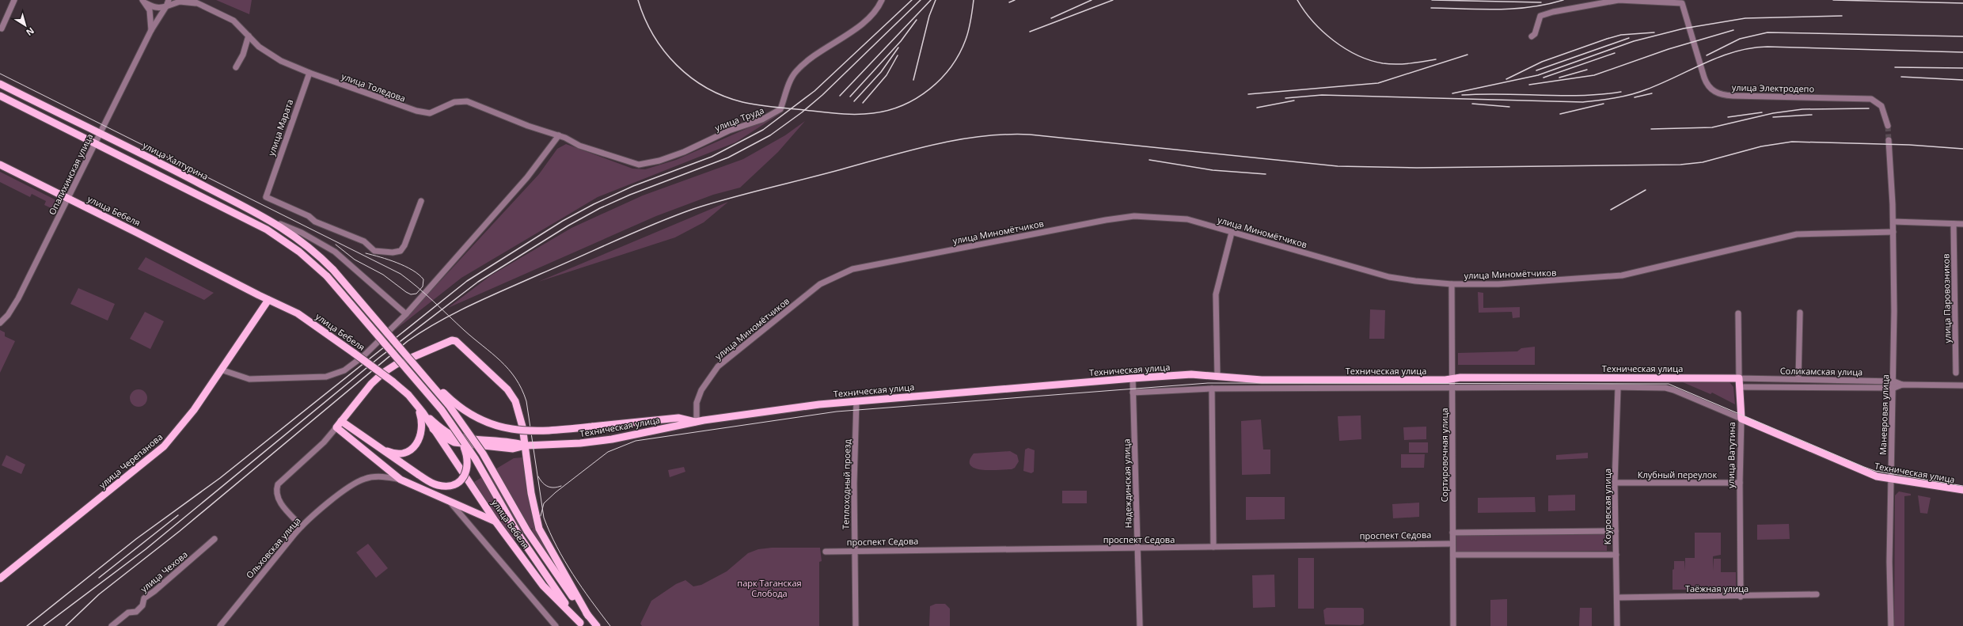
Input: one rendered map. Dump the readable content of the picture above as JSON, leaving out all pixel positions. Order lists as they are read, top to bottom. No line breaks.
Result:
{"streets":{"main road":["улица Халтурина","улица Бебеля","Техническая улица","улица Ватутина","улица Черепанова"],"street":["улица Толедова","улица Электродепо","улица Труда","улица Марата","Опалихинская улица","улица Миномётчиков","улица Паровозников","Соликамская улица","Маневровая улица","Сортировочная улица","Клубный переулок","Надеждинская улица","Теплоходный проезд","Коуровская улица","проспект Седова","Ольховская улица","улица Чехова","Таёжная улица"]},"crossings":[["улица Толедова","улица Труда"],["улица Толедова","улица Марата"],["улица Халтурина","Опалихинская улица"],["улица Халтурина","улица Бебеля"],["Опалихинская улица","улица Бебеля"],["улица Бебеля","Техническая улица"],["улица Бебеля","улица Черепанова"],["улица Миномётчиков","Техническая улица"],["улица Миномётчиков","Маневровая улица"],["улица Миномётчиков","Сортировочная улица"],["Техническая улица","Соликамская улица"],["Техническая улица","Маневровая улица"],["Техническая улица","Сортировочная улица"],["Техническая улица","улица Ватутина"],["Техническая улица","Надеждинская улица"],["Техническая улица","Теплоходный проезд"],["Соликамская улица","Маневровая улица"],["Соликамская улица","улица Ватутина"],["Сортировочная улица","проспект Седова"],["улица Ватутина","Клубный переулок"],["улица Ватутина","Таёжная улица"],["Клубный переулок","Коуровская улица"],["Надеждинская улица","проспект Седова"],["Теплоходный проезд","проспект Седова"],["Коуровская улица","Таёжная улица"]],"parks":["парк Таганская Слобода"],"north":"bottom right"}
